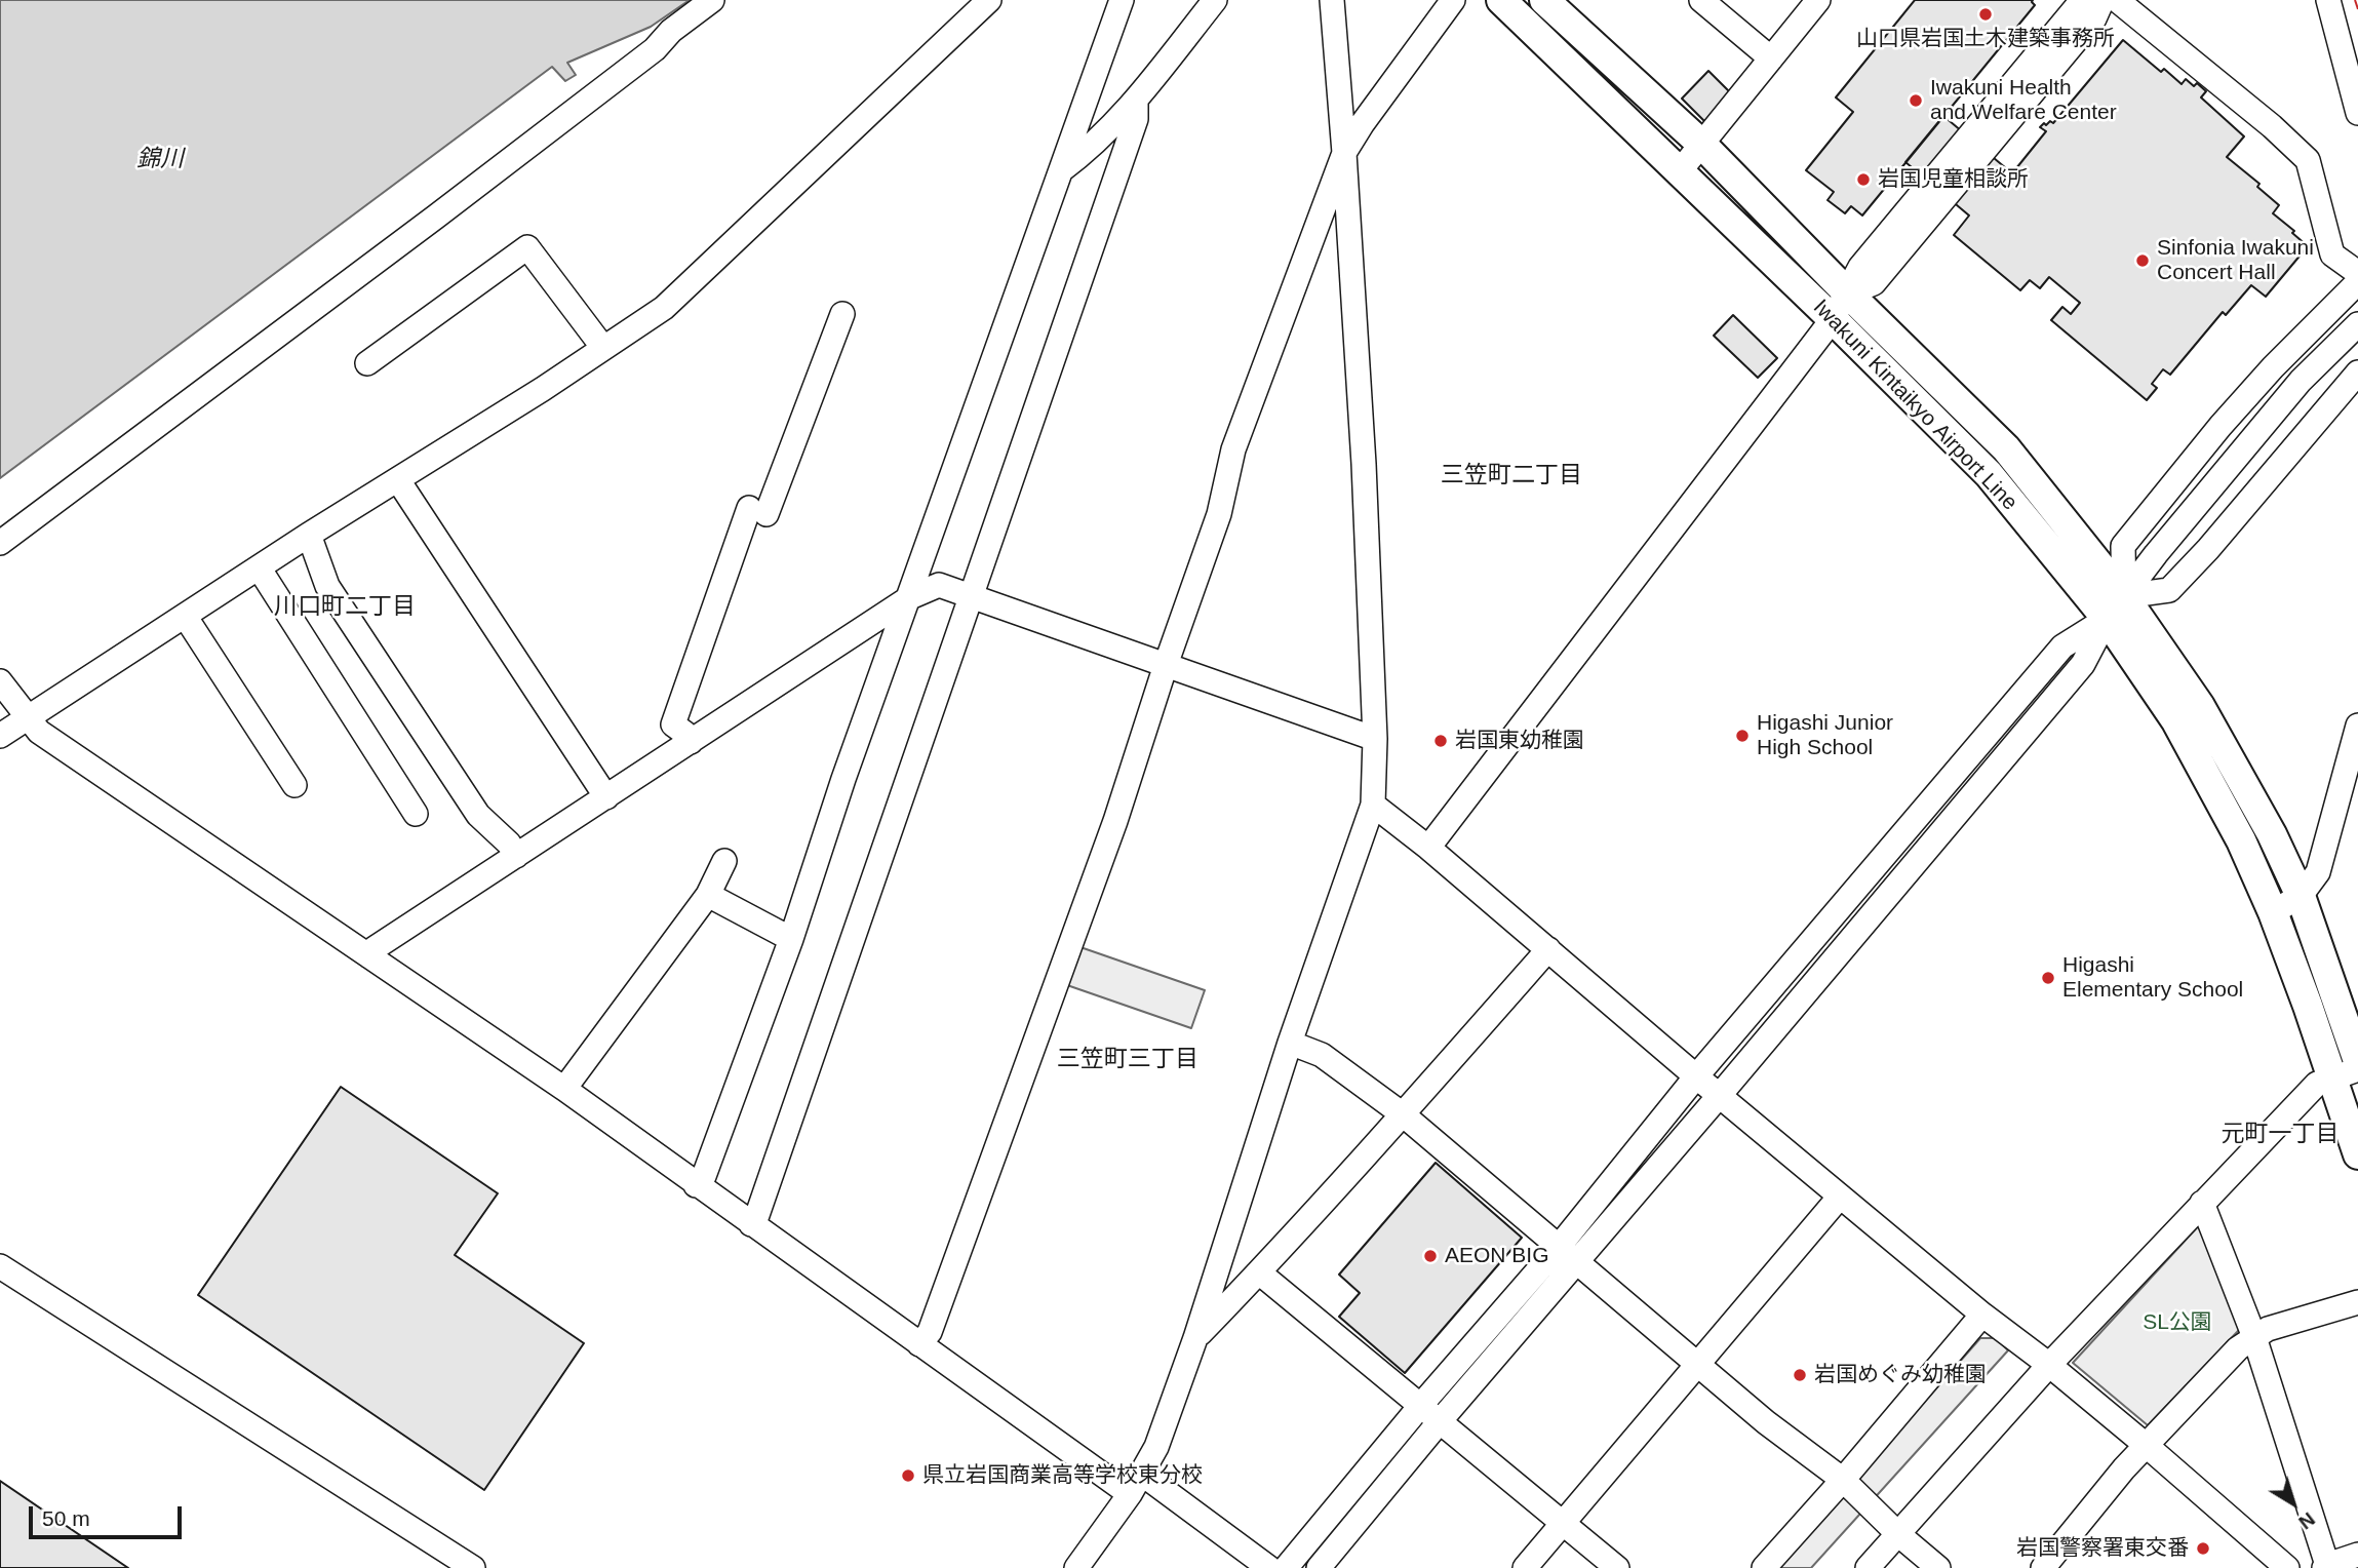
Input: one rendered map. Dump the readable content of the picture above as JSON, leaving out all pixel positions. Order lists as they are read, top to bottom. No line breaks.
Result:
{"streets":{"main road":["Iwakuni Kintaikyo Airport Line"]},"districts":["三笠町二丁目","川口町二丁目","三笠町三丁目","元町一丁目"],"water":["錦川"],"parks":["SL公園"],"places":["山口県岩国土木建築事務所","Iwakuni Health and Welfare Center","岩国児童相談所","Sinfonia Iwakuni Concert Hall","Higashi Junior High School","岩国東幼稚園","Higashi Elementary School","AEON BIG","岩国めぐみ幼稚園","県立岩国商業高等学校東分校","岩国警察署東交番"],"scale_bar":"50 m","north":"bottom right"}
